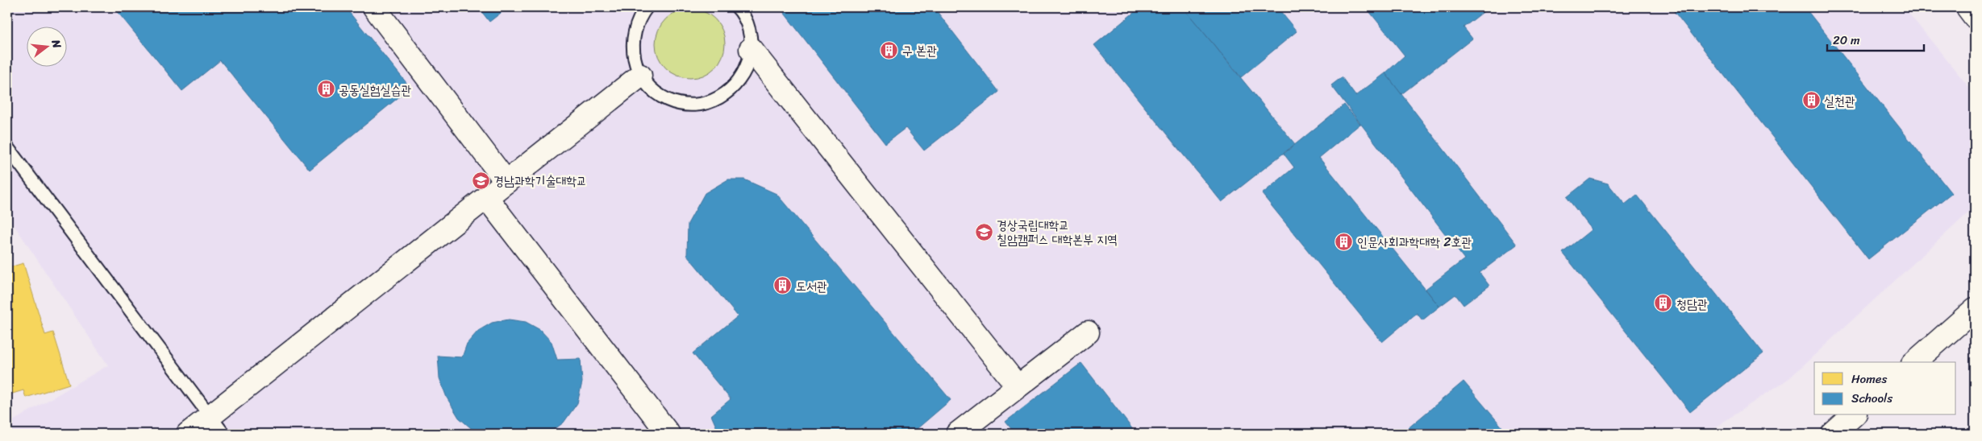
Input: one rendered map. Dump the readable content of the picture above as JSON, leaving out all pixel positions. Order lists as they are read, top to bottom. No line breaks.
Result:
{"places":{"building":["구 본관","공동실험실습관","실천관","인문사회과학대학 2호관","도서관","청담관"],"school or university":["경남과학기술대학교","경상국립대학교 칠암캠퍼스 대학본부 지역"]},"legend":["Homes","Schools"],"scale_bar":"20 m","north":"right"}
